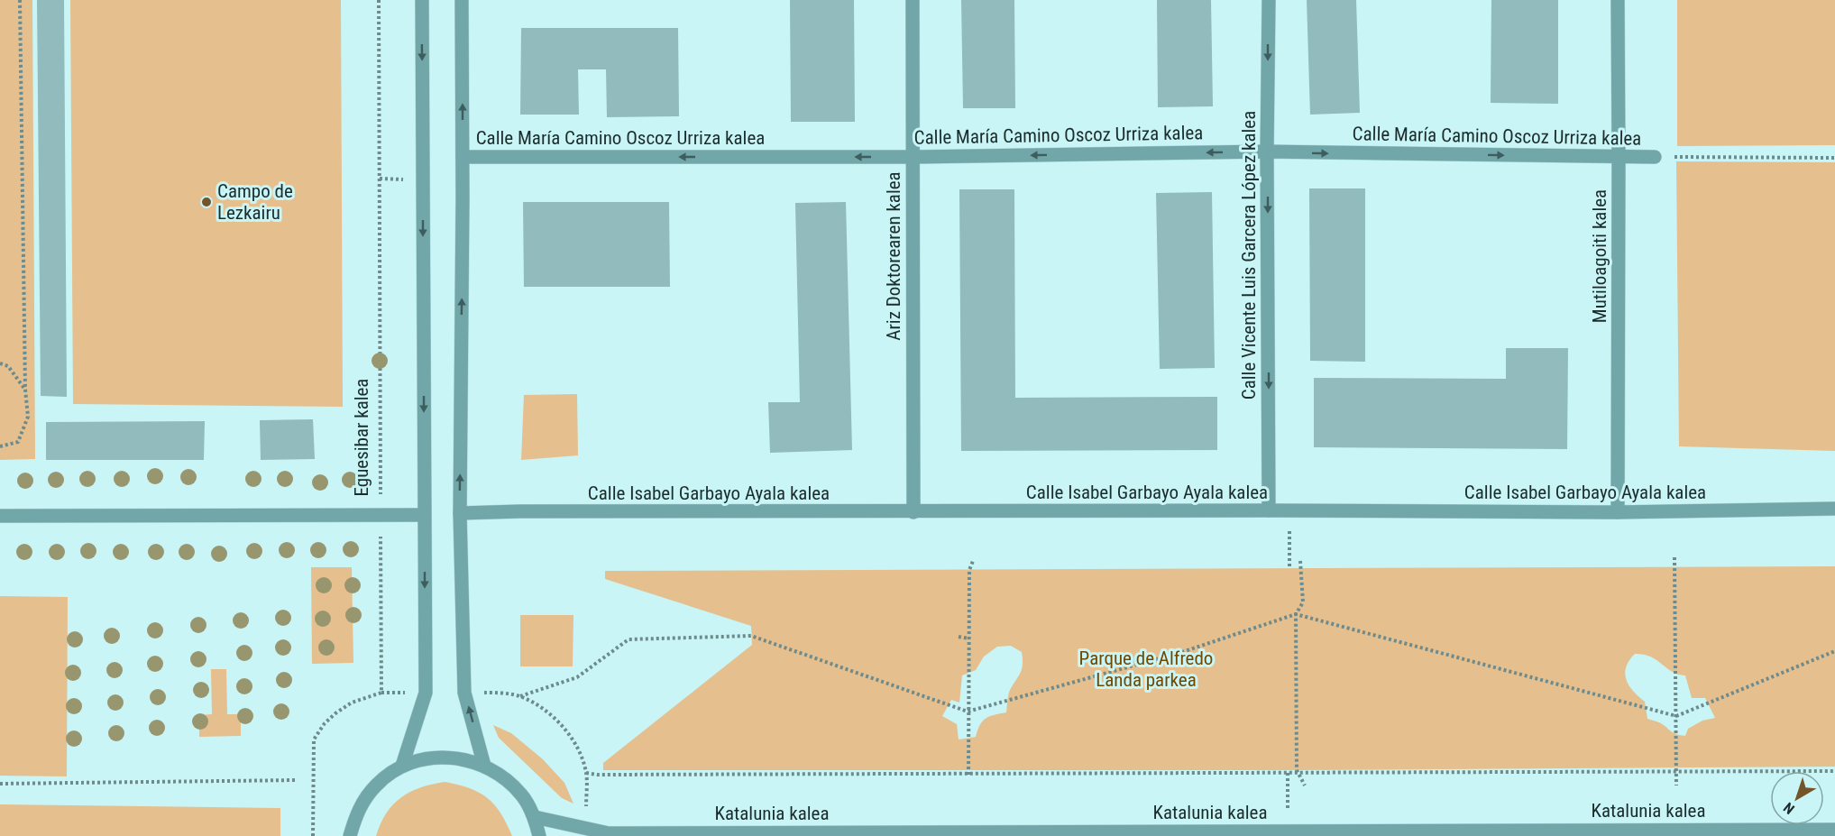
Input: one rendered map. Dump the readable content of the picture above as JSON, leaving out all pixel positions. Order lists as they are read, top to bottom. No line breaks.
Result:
{"streets":{"street":["Calle María Camino Oscoz Urriza kalea","Calle Vicente Luis Garcera López kalea","Ariz Doktorearen kalea","Mutiloagoiti kalea","Calle Isabel Garbayo Ayala kalea","Katalunia kalea"],"path":["Eguesibar kalea"]},"crossings":[["Calle María Camino Oscoz Urriza kalea","Calle Vicente Luis Garcera López kalea"],["Calle María Camino Oscoz Urriza kalea","Ariz Doktorearen kalea"],["Calle María Camino Oscoz Urriza kalea","Mutiloagoiti kalea"],["Calle Vicente Luis Garcera López kalea","Calle Isabel Garbayo Ayala kalea"],["Ariz Doktorearen kalea","Calle Isabel Garbayo Ayala kalea"],["Mutiloagoiti kalea","Calle Isabel Garbayo Ayala kalea"]],"one_way":["Calle Vicente Luis Garcera López kalea"],"parks":["Parque de Alfredo Landa parkea"],"places":["Campo de Lezkairu"],"north":"bottom left"}
